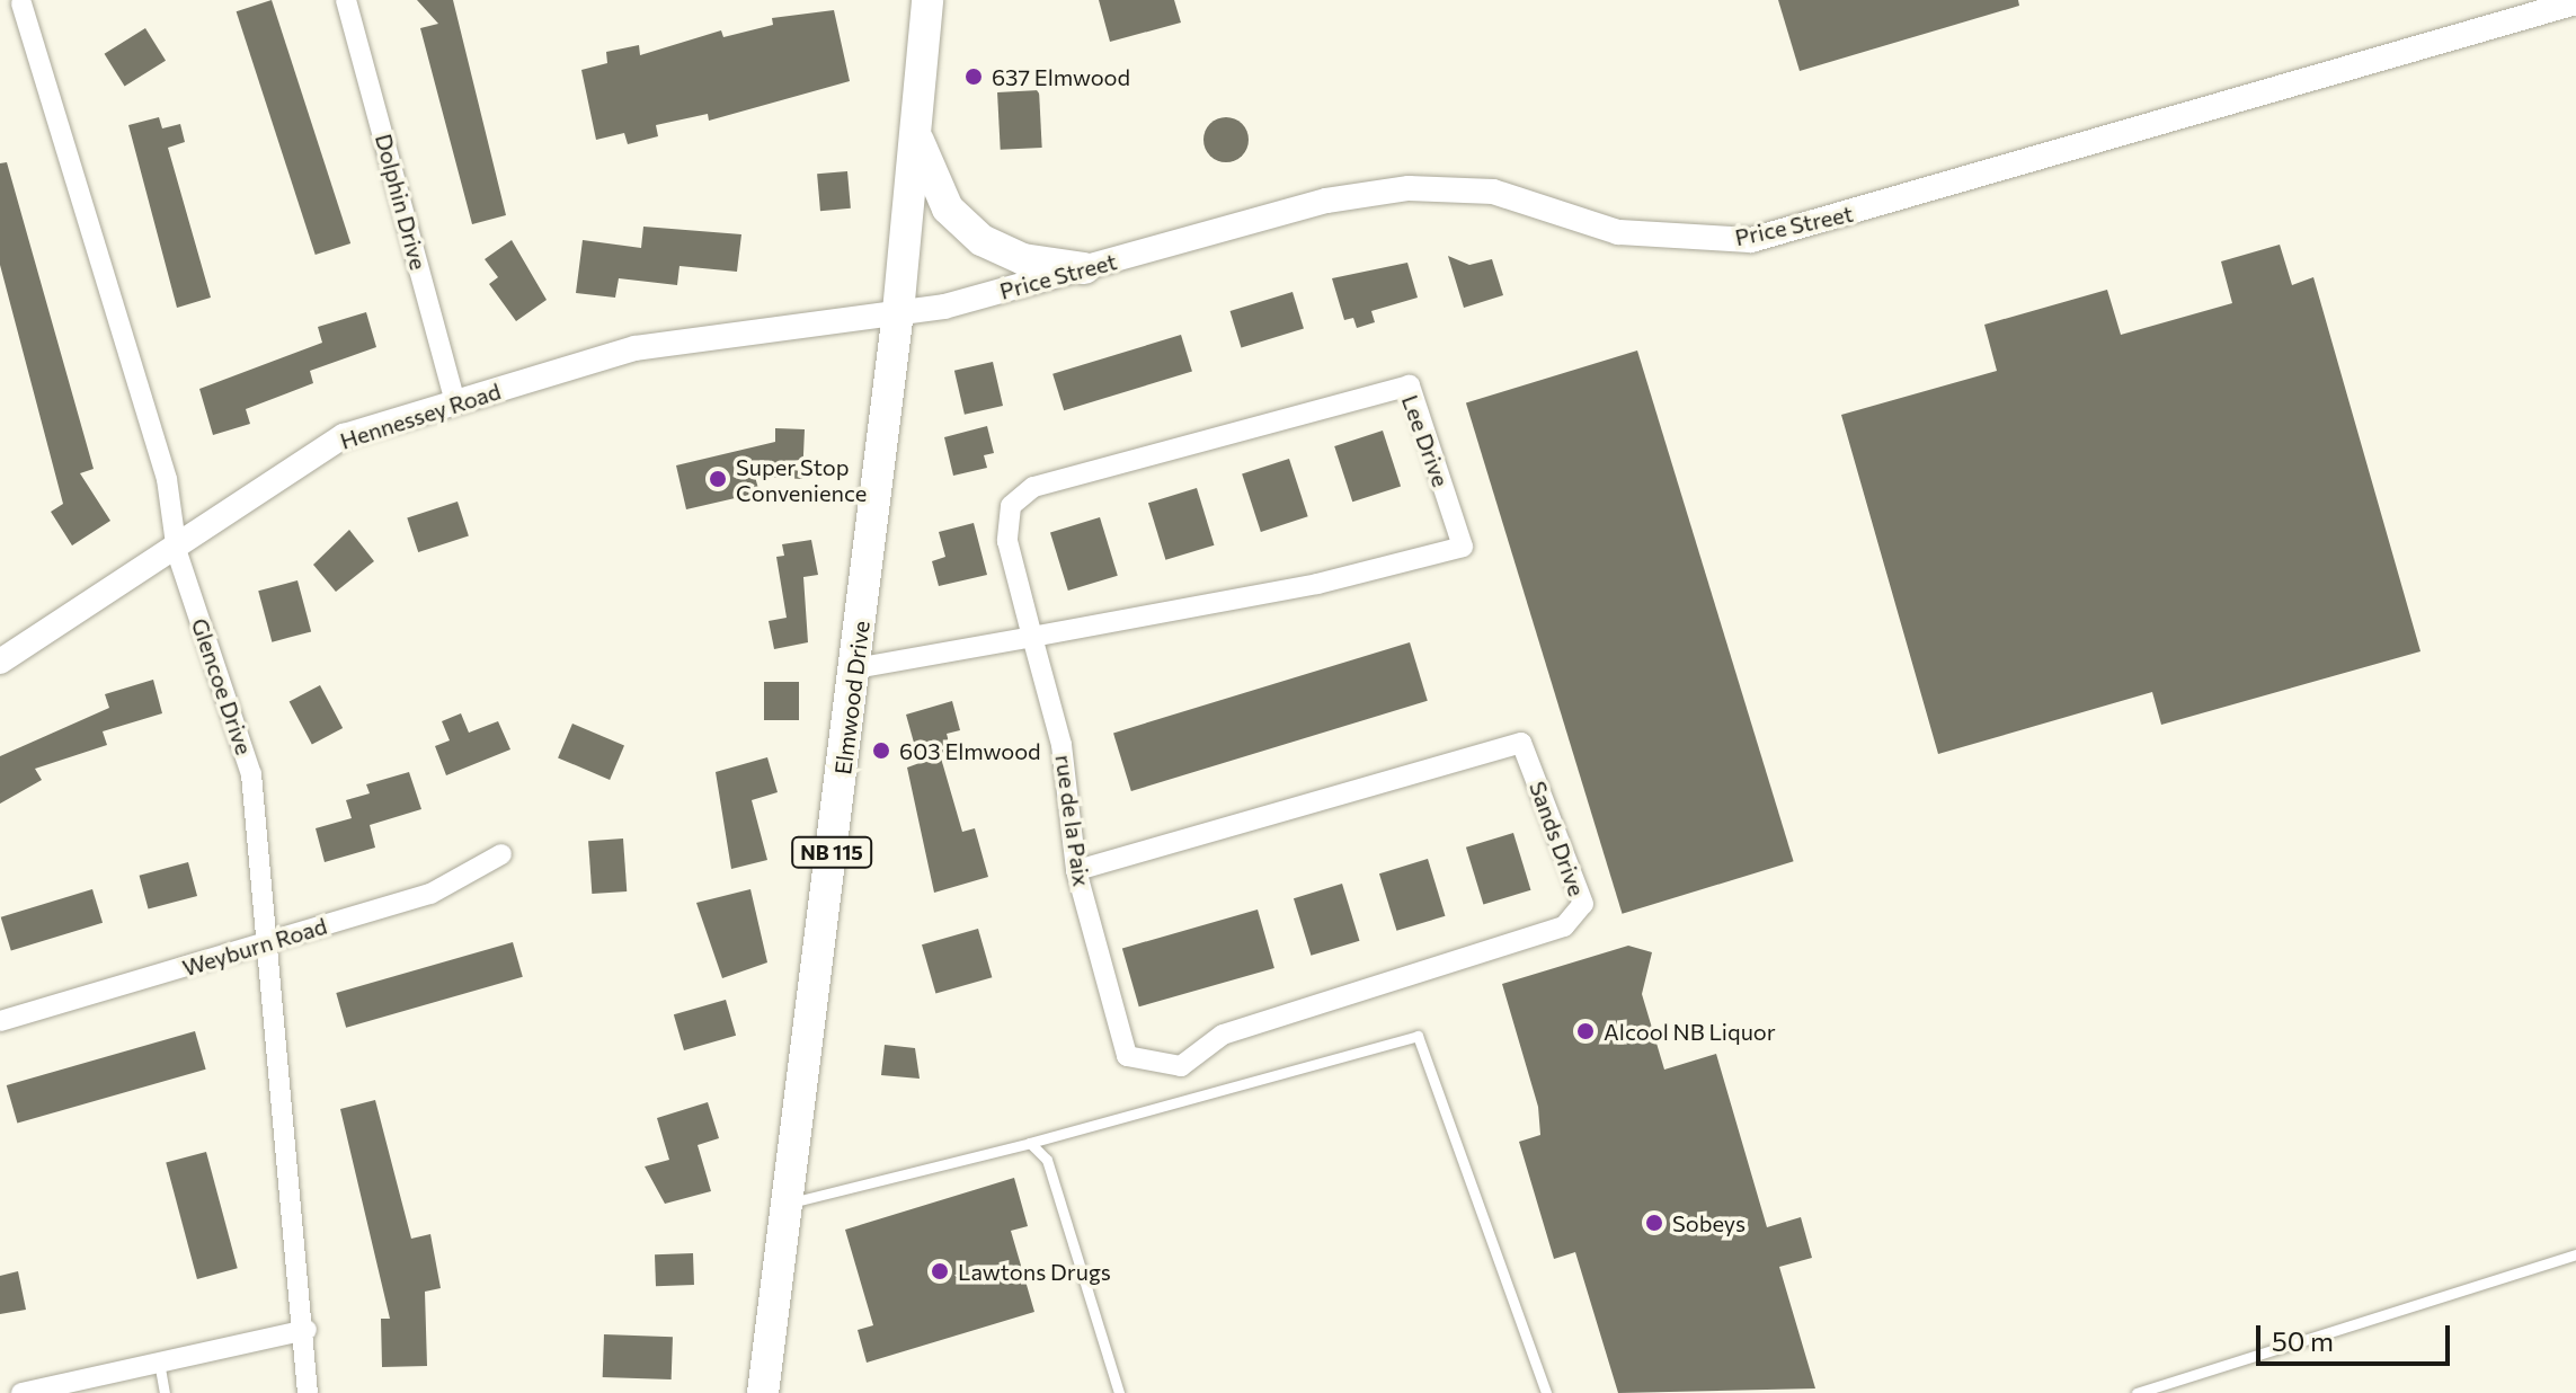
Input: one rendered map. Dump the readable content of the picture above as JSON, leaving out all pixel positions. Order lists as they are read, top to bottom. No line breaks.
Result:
{"streets":{"main road":["Elmwood Drive","NB 115"],"street":["Dolphin Drive","Price Street","Hennessey Road","Lee Drive","Glencoe Drive","rue de la Paix","Sands Drive","Weyburn Road"]},"crossings":[["Dolphin Drive","Hennessey Road"],["Price Street","Hennessey Road"],["Price Street","Elmwood Drive"],["Hennessey Road","Glencoe Drive"],["Hennessey Road","Elmwood Drive"],["Lee Drive","rue de la Paix"],["Glencoe Drive","Weyburn Road"],["rue de la Paix","Sands Drive"]],"places":["637 Elmwood","Super Stop Convenience","603 Elmwood","Alcool NB Liquor","Sobeys","Lawtons Drugs"],"scale_bar":"50 m"}
